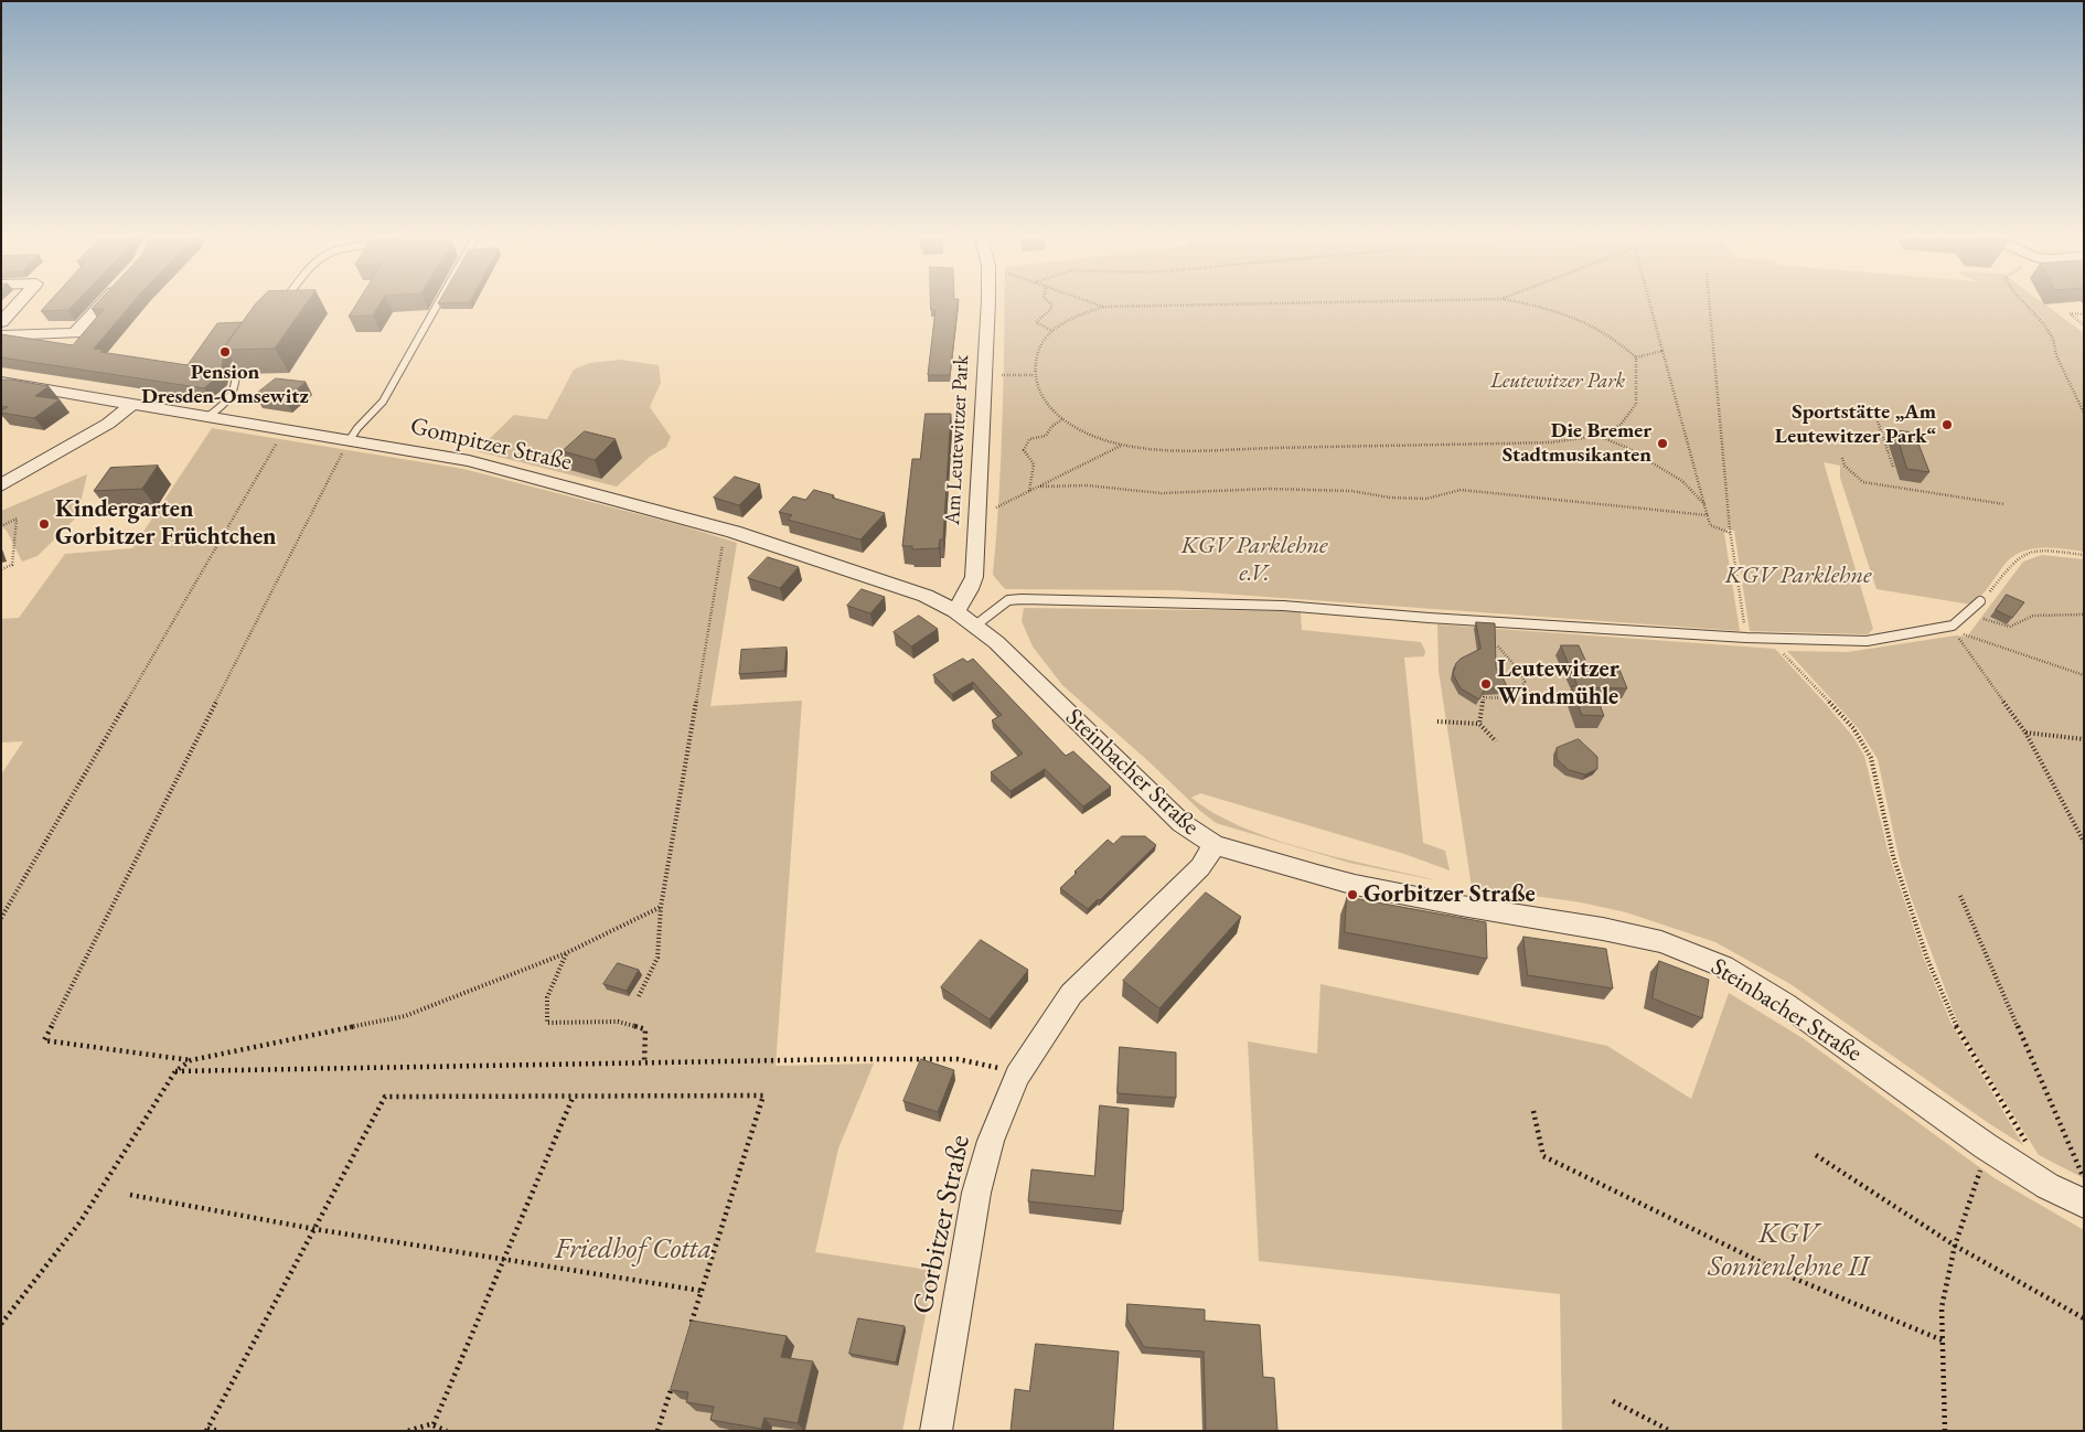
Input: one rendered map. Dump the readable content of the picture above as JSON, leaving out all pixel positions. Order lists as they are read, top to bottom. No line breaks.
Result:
{"streets":{"street":["Am Leutewitzer Park","Gompitzer Straße","Steinbacher Straße","Gorbitzer Straße"]},"crossings":[["Am Leutewitzer Park","Gompitzer Straße"],["Am Leutewitzer Park","Steinbacher Straße"],["Gompitzer Straße","Steinbacher Straße"],["Steinbacher Straße","Gorbitzer Straße"]],"parks":["Leutewitzer Park","KGV Parklehne e.V.","KGV Parklehne","KGV Sonnenlehne II","Friedhof Cotta"],"places":["Pension Dresden-Omsewitz","Sportstätte „Am Leutewitzer Park“","Die Bremer Stadtmusikanten","Kindergarten Gorbitzer Früchtchen","Leutewitzer Windmühle","Gorbitzer Straße"]}
